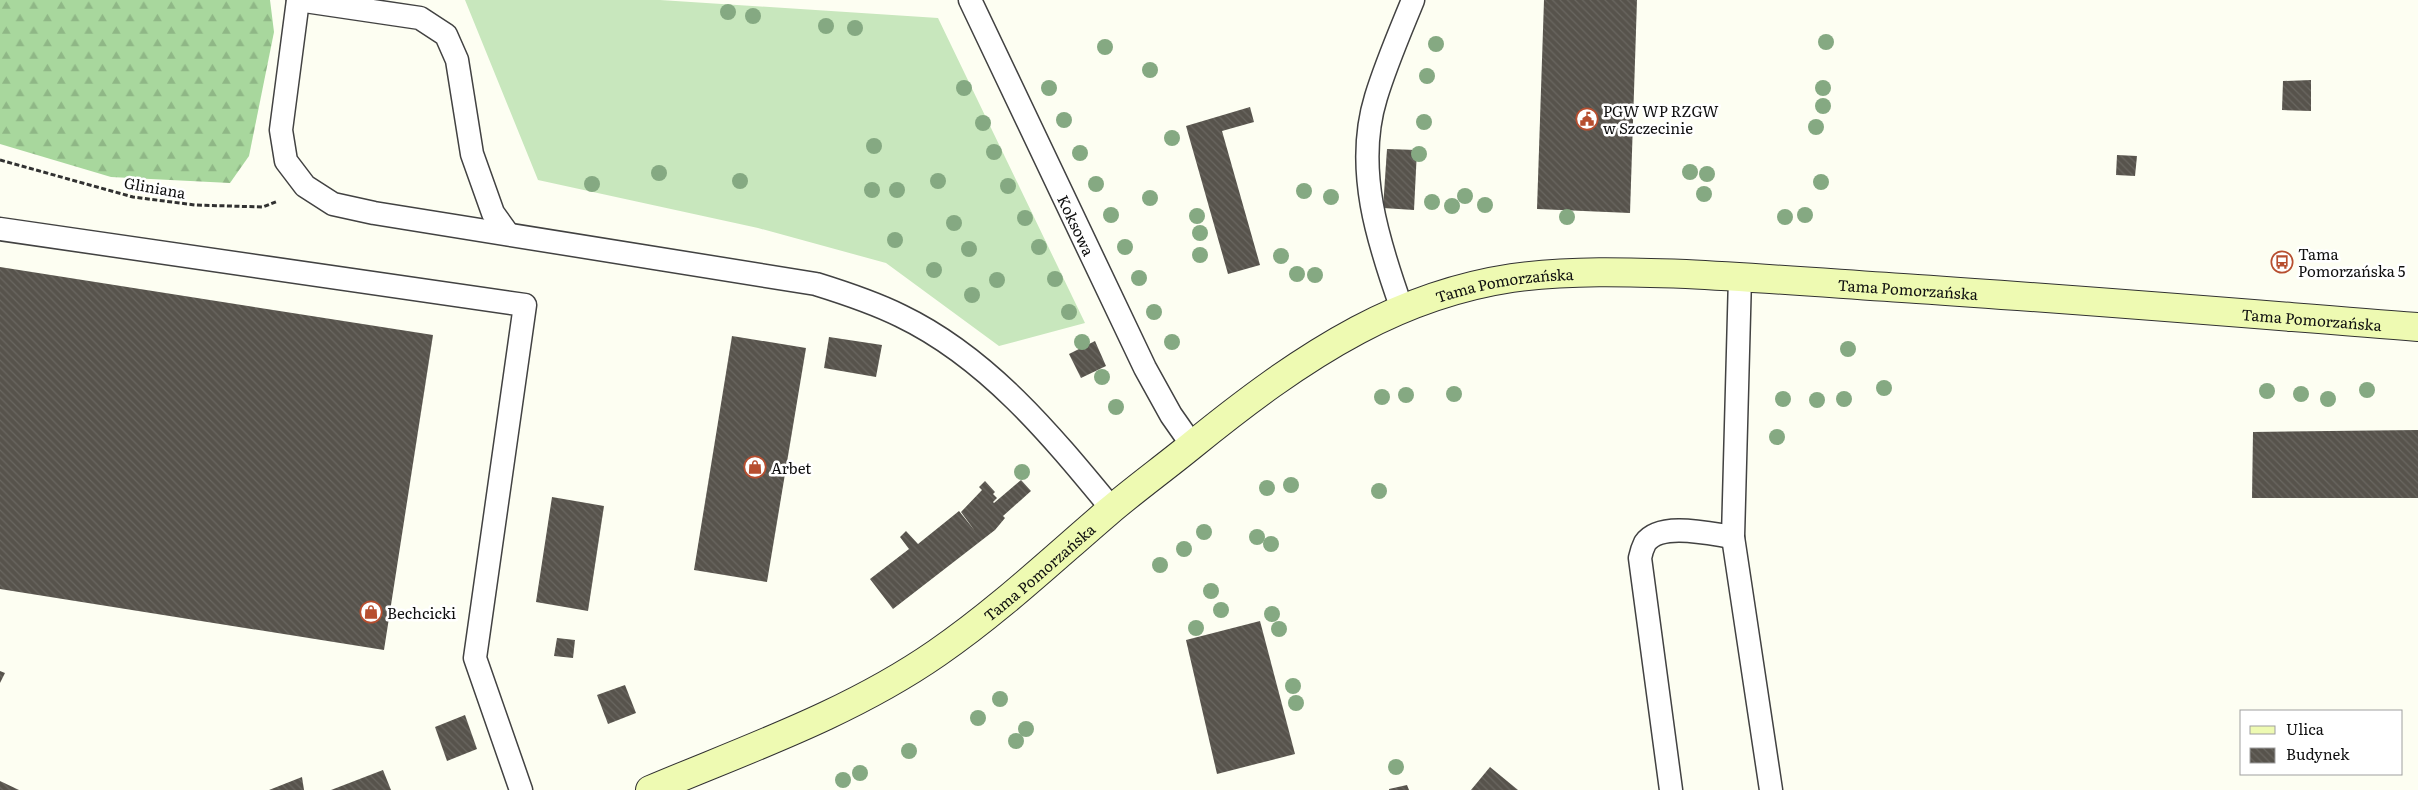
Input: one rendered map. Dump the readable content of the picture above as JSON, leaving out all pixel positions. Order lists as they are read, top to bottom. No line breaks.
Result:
{"streets":{"street":["Tama Pomorzańska"],"lane":["Koksowa"],"path":["Gliniana"]},"crossings":[["Koksowa","Tama Pomorzańska"]],"places":{"public building":["PGW WP RZGW w Szczecinie"],"bus stop":["Tama Pomorzańska 5"],"shop":["Arbet","Bechcicki"]},"legend":["Ulica","Budynek"]}
